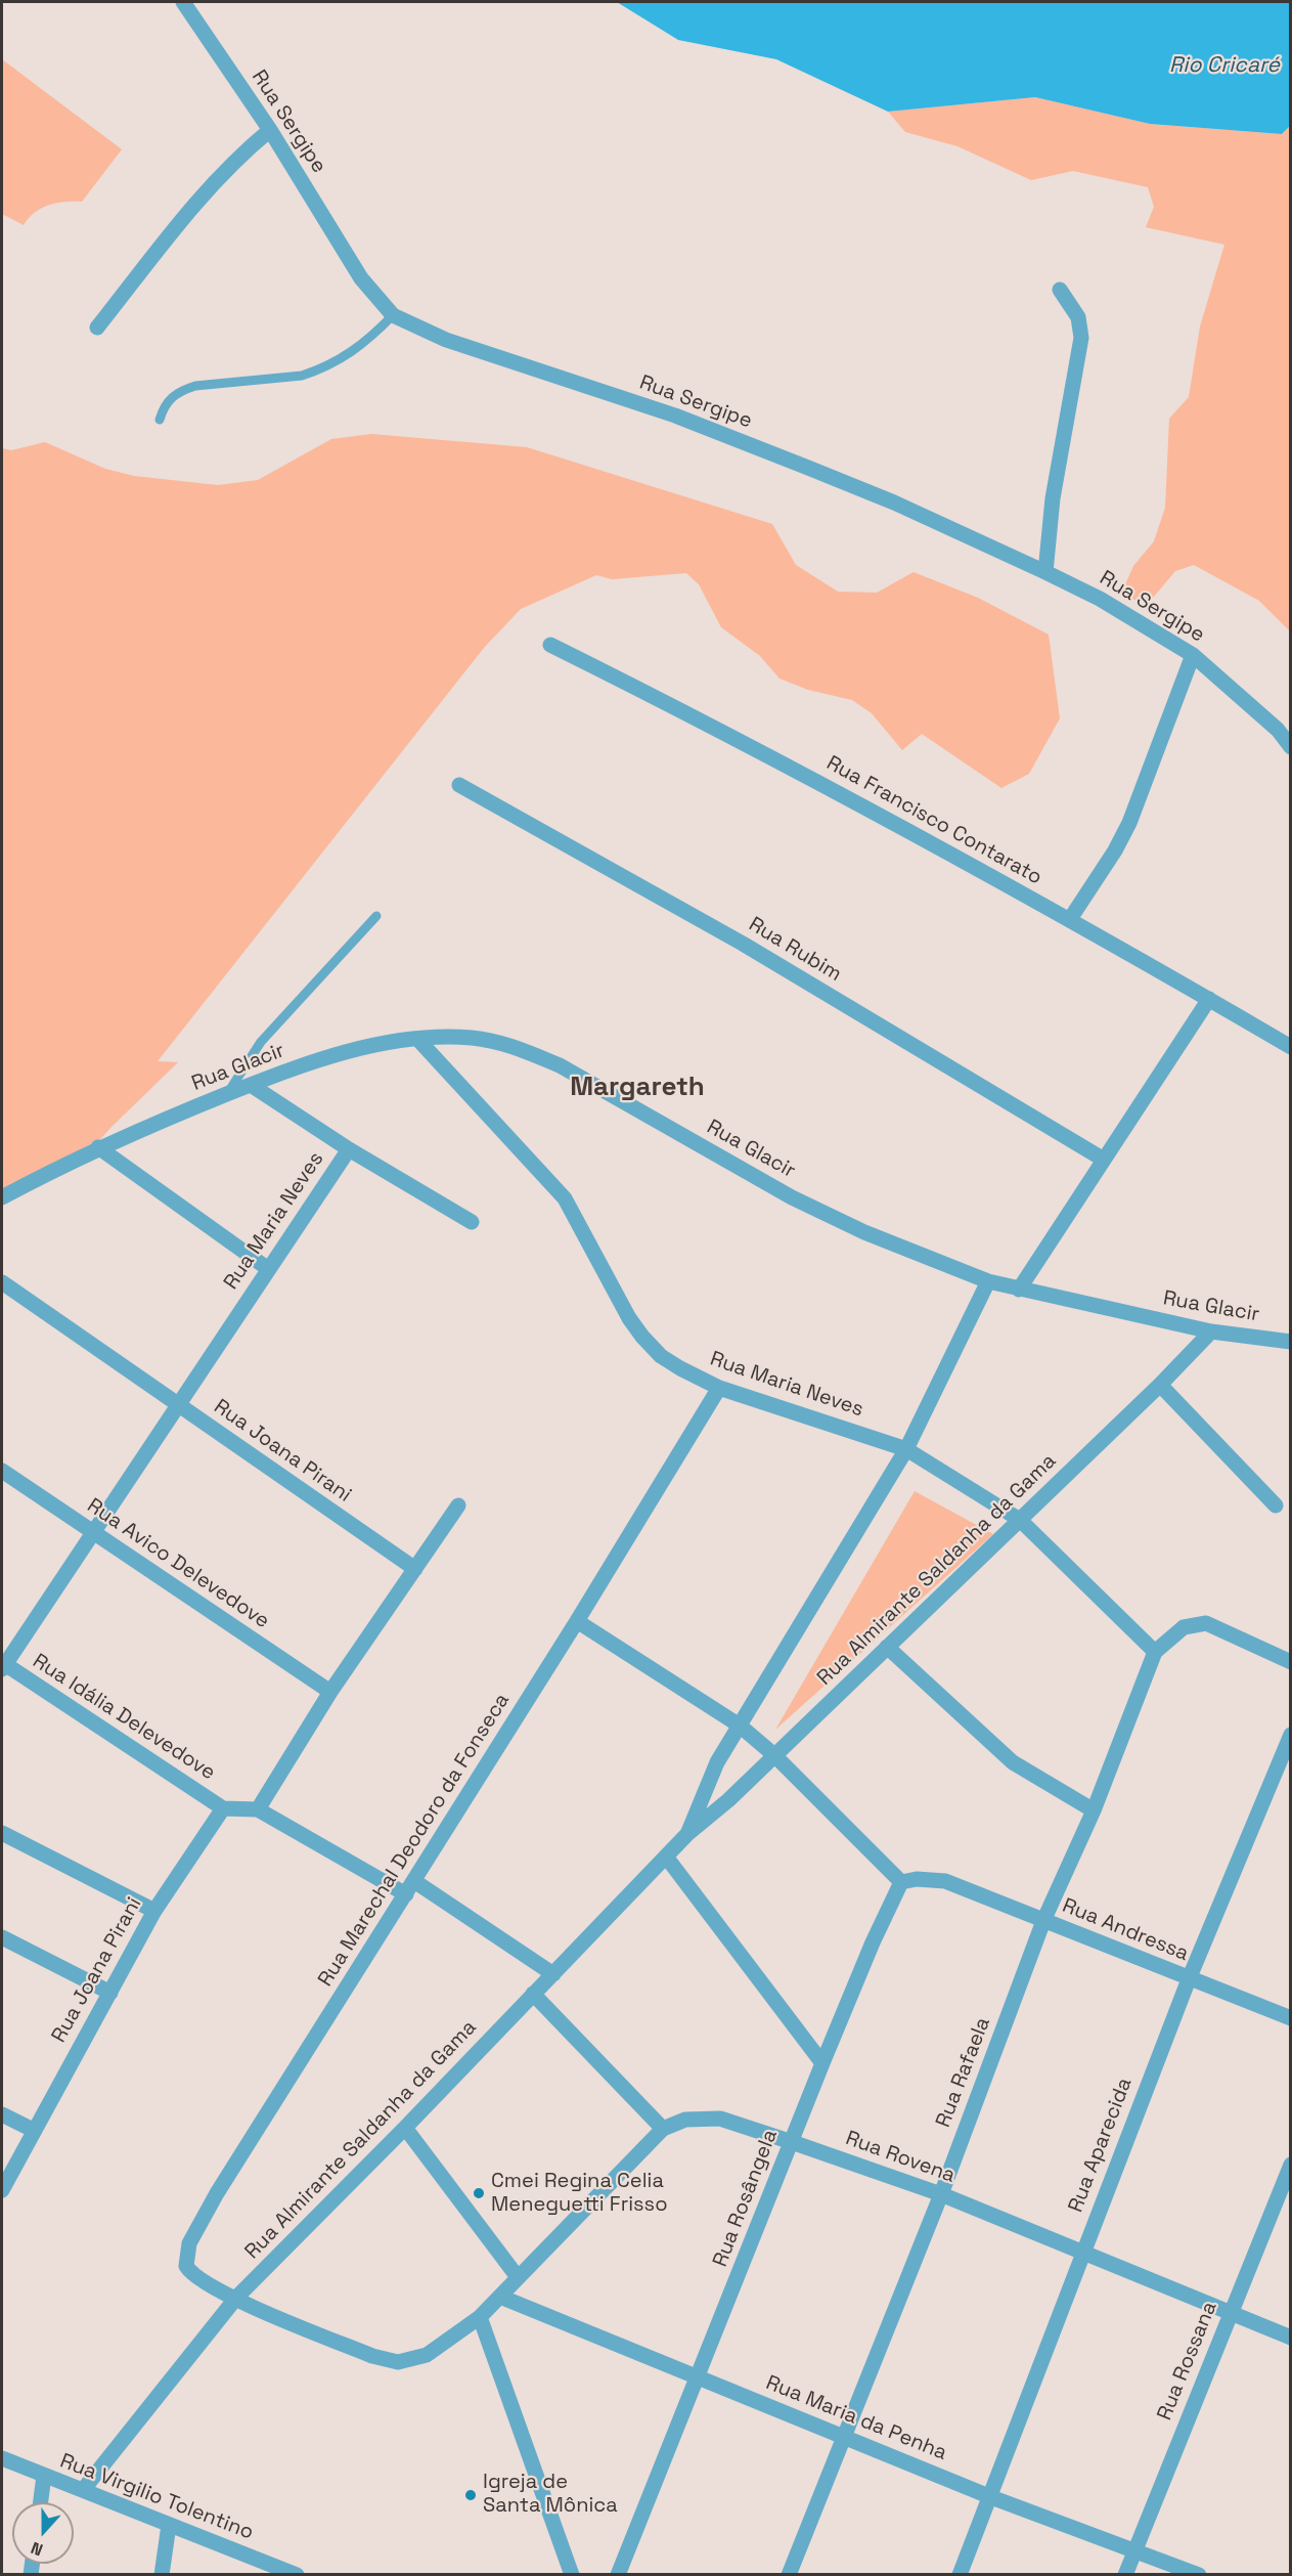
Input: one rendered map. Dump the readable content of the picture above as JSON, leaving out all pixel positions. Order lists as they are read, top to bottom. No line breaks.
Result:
{"streets":{"street":["Rua Sergipe","Rua Francisco Contarato","Rua Rubim","Rua Glacir","Rua Maria Neves","Rua Joana Pirani","Rua Avico Delevedove","Rua Almirante Saldanha da Gama","Rua Idália Delevedove","Rua Marechal Deodoro da Fonseca","Rua Andressa","Rua Rafaela","Rua Aparecida","Rua Rovena","Rua Rosângela","Rua Rossana","Rua Maria da Penha","Rua Virgilio Tolentino"]},"crossings":[["Rua Glacir","Rua Maria Neves"],["Rua Glacir","Rua Almirante Saldanha da Gama"],["Rua Maria Neves","Rua Joana Pirani"],["Rua Maria Neves","Rua Avico Delevedove"],["Rua Maria Neves","Rua Almirante Saldanha da Gama"],["Rua Maria Neves","Rua Idália Delevedove"],["Rua Maria Neves","Rua Marechal Deodoro da Fonseca"],["Rua Maria Neves","Rua Rafaela"],["Rua Joana Pirani","Rua Idália Delevedove"],["Rua Almirante Saldanha da Gama","Rua Marechal Deodoro da Fonseca"],["Rua Almirante Saldanha da Gama","Rua Virgilio Tolentino"],["Rua Andressa","Rua Rafaela"],["Rua Andressa","Rua Aparecida"],["Rua Andressa","Rua Rosângela"],["Rua Rafaela","Rua Rovena"],["Rua Rafaela","Rua Maria da Penha"],["Rua Aparecida","Rua Rovena"],["Rua Aparecida","Rua Maria da Penha"],["Rua Rovena","Rua Rosângela"],["Rua Rovena","Rua Rossana"],["Rua Rosângela","Rua Maria da Penha"],["Rua Rossana","Rua Maria da Penha"]],"districts":["Margareth"],"water":["Rio Cricaré"],"places":["Cmei Regina Celia Meneguetti Frisso","Igreja de Santa Mônica"],"north":"bottom"}
